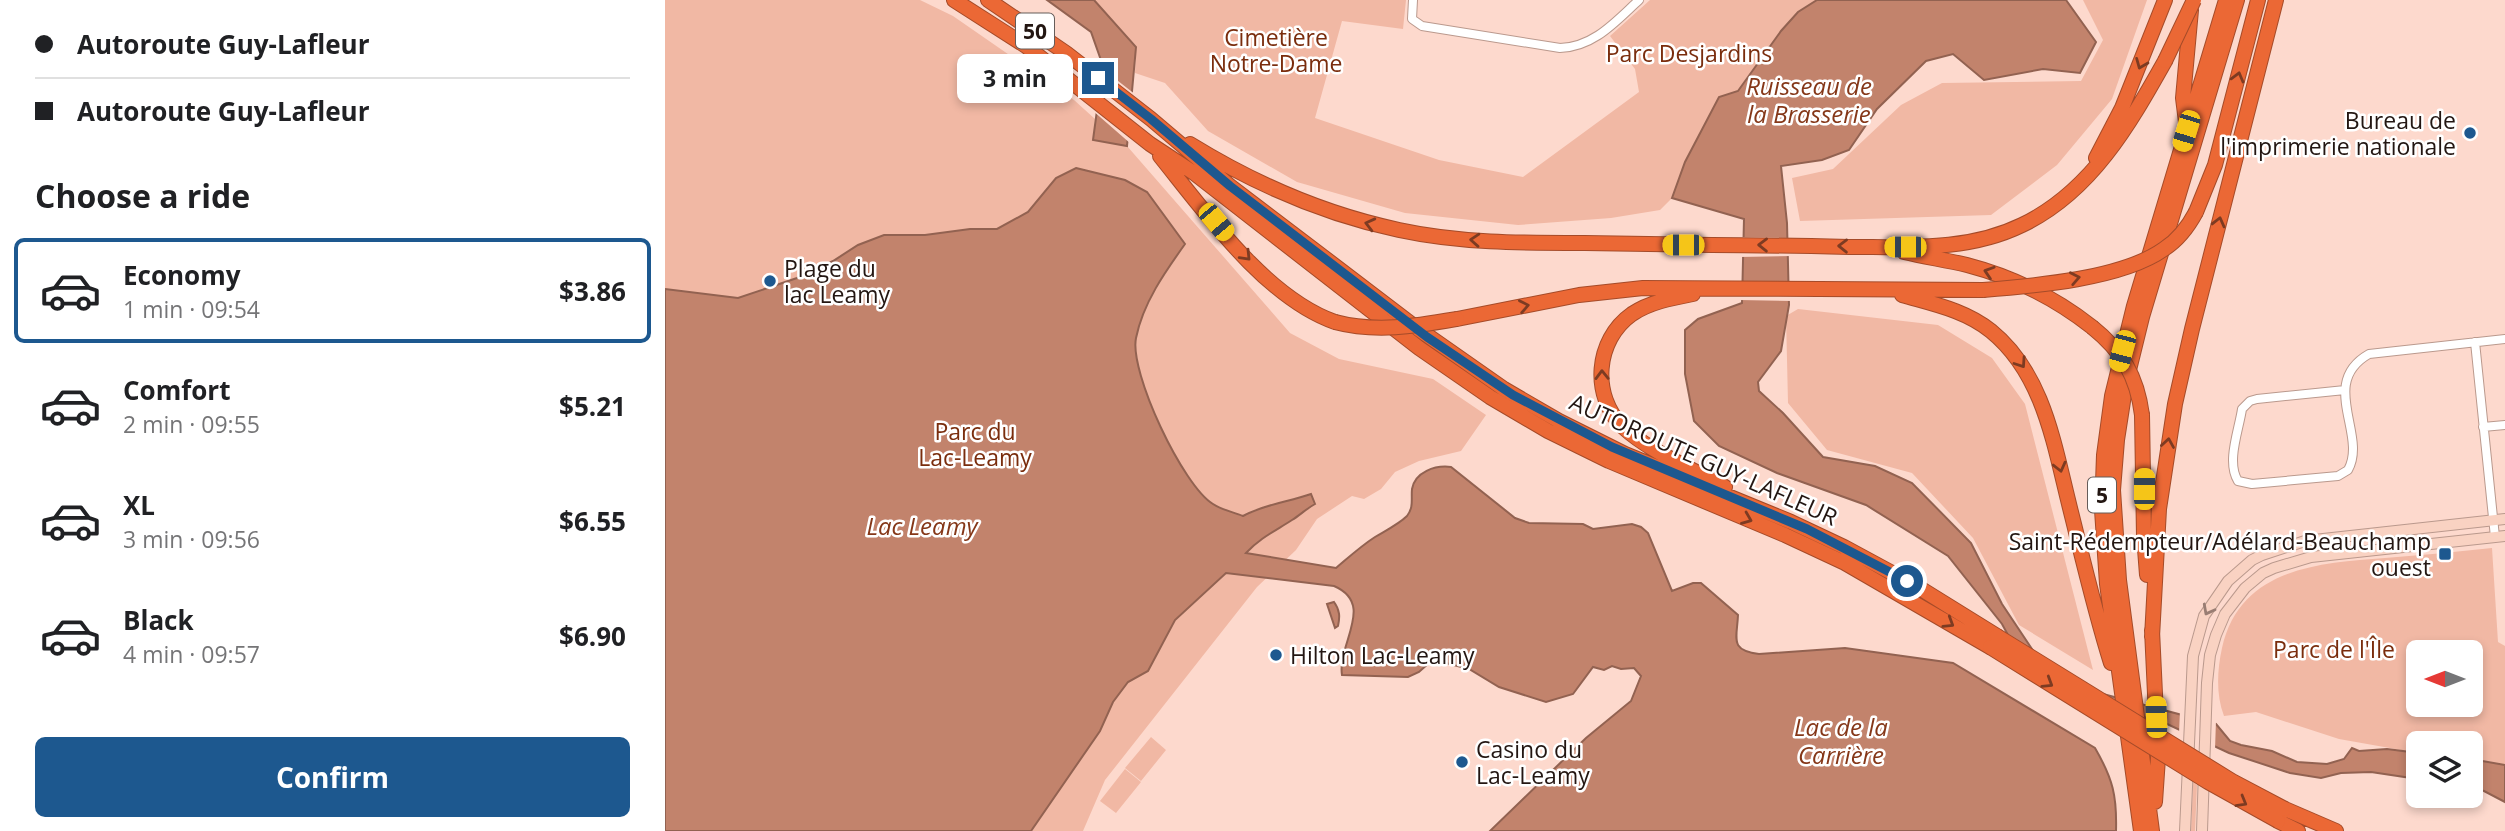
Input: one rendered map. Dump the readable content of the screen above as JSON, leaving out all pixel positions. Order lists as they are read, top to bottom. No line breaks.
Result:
{"streets":{"highway":["50","AUTOROUTE GUY-LAFLEUR","5"]},"water":["Ruisseau de la Brasserie","Lac Leamy","Lac de la Carrière"],"parks":["Cimetière Notre-Dame","Parc Desjardins","Parc du Lac-Leamy","Parc de l'Île"],"places":{"other":["Bureau de l'imprimerie nationale","Plage du lac Leamy","Hilton Lac-Leamy","Casino du Lac-Leamy"],"transit":["Saint-Rédempteur/Adélard-Beauchamp ouest"]},"north":"left","page":{"banner":["Autoroute Guy-Lafleur","Autoroute Guy-Lafleur"],"bubble":"3 min","heading":"Choose a ride","list":[{"name":"Economy","note":"1 min · 09:54","value":"$3.86"},{"name":"Comfort","note":"2 min · 09:55","value":"$5.21"},{"name":"XL","note":"3 min · 09:56","value":"$6.55"},{"name":"Black","note":"4 min · 09:57","value":"$6.90"}],"buttons":"Confirm"}}
